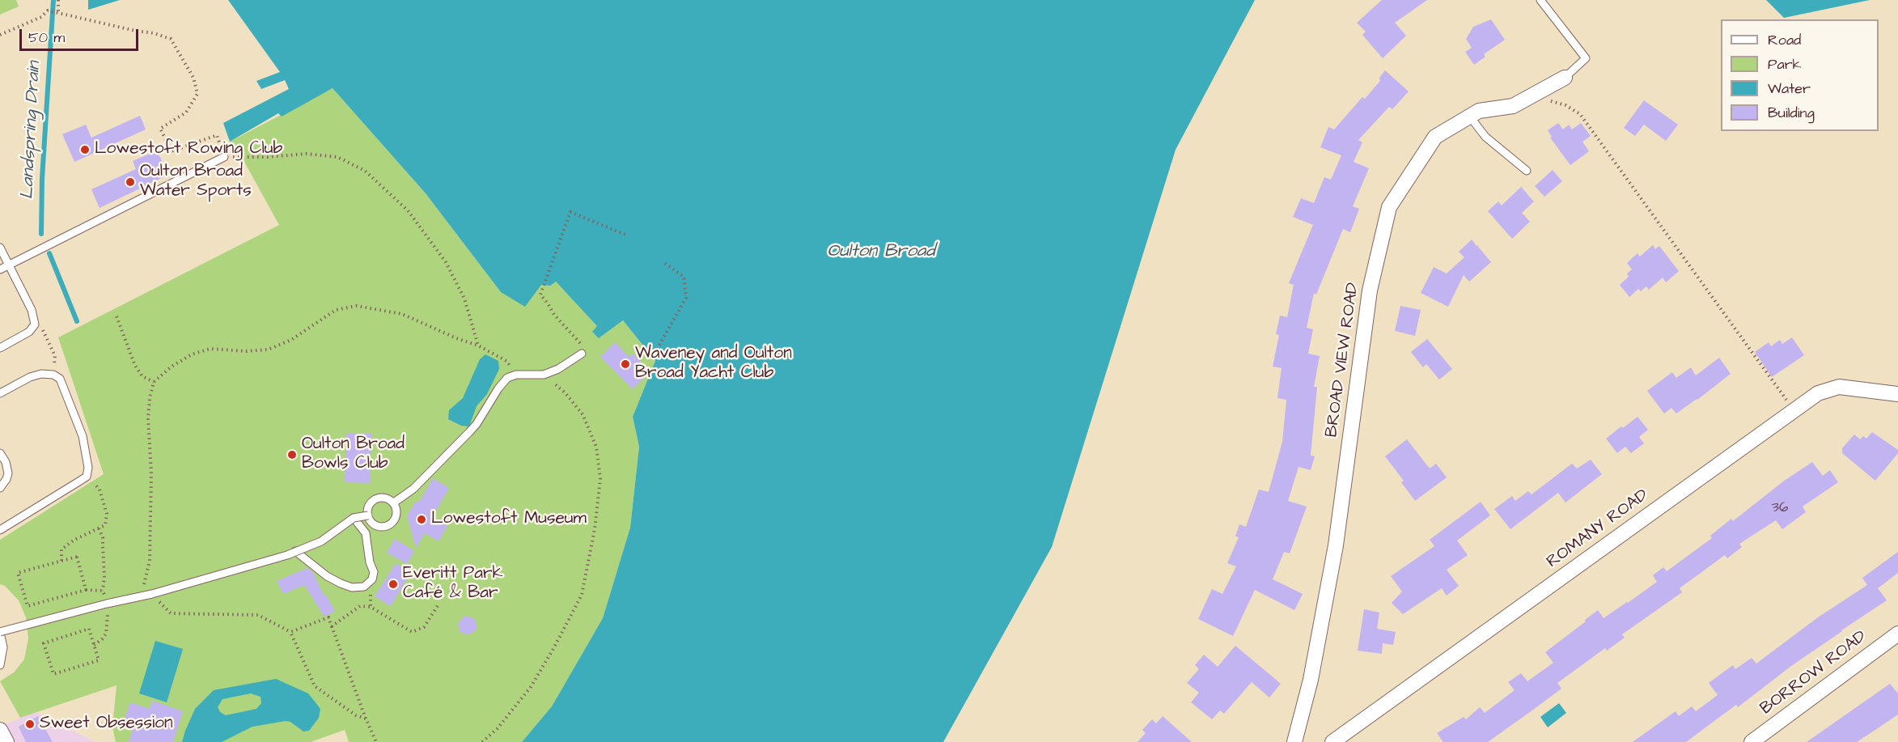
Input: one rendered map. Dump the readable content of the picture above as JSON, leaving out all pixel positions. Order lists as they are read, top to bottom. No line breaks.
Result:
{"streets":{"street":["BROAD VIEW ROAD","ROMANY ROAD","BORROW ROAD"]},"water":["Landspring Drain","Oulton Broad"],"places":["Lowestoft Rowing Club","Oulton Broad Water Sports","Waveney and Oulton Broad Yacht Club","Oulton Broad Bowls Club","Lowestoft Museum","Everitt Park Café & Bar","Sweet Obsession"],"house_numbers":["36"],"legend":["Road","Park","Water","Building"],"scale_bar":"50 m"}
